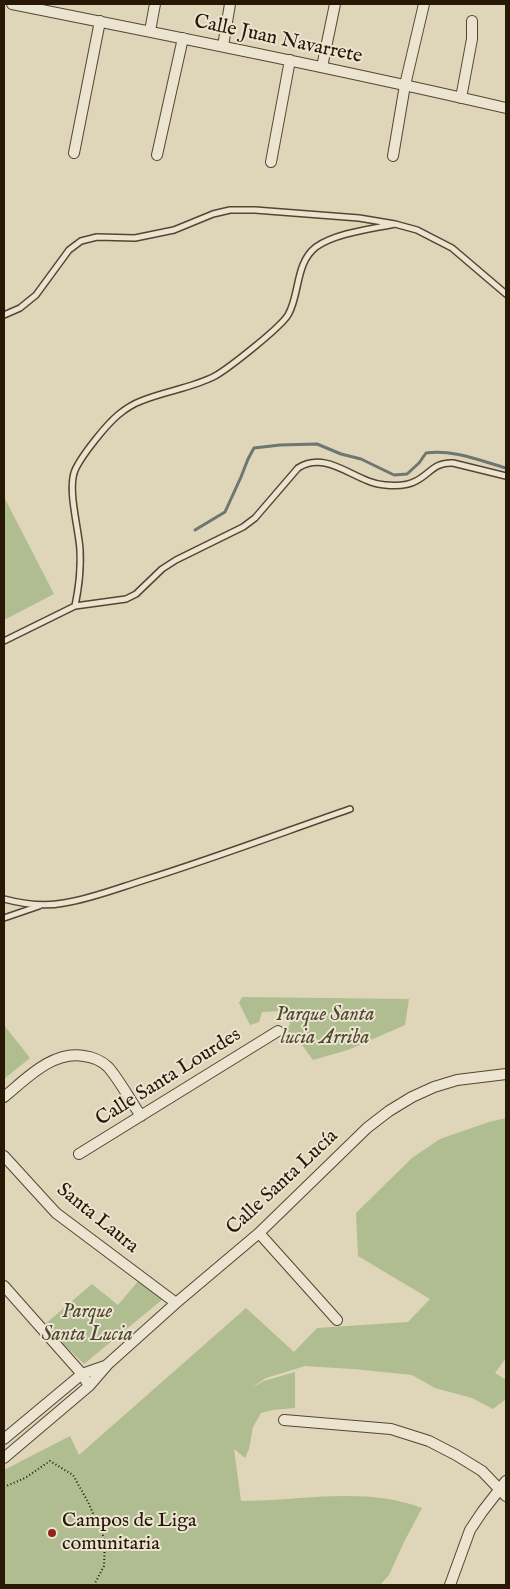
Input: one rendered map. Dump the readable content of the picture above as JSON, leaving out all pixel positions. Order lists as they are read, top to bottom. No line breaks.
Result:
{"streets":{"street":["Calle Juan Navarrete","Calle Santa Lourdes","Calle Santa Lucía","Santa Laura"]},"crossings":[["Calle Santa Lucía","Santa Laura"]],"parks":["Parque Santa lucia Arriba","Parque Santa Lucia"],"places":["Campos de Liga comunitaria"]}
